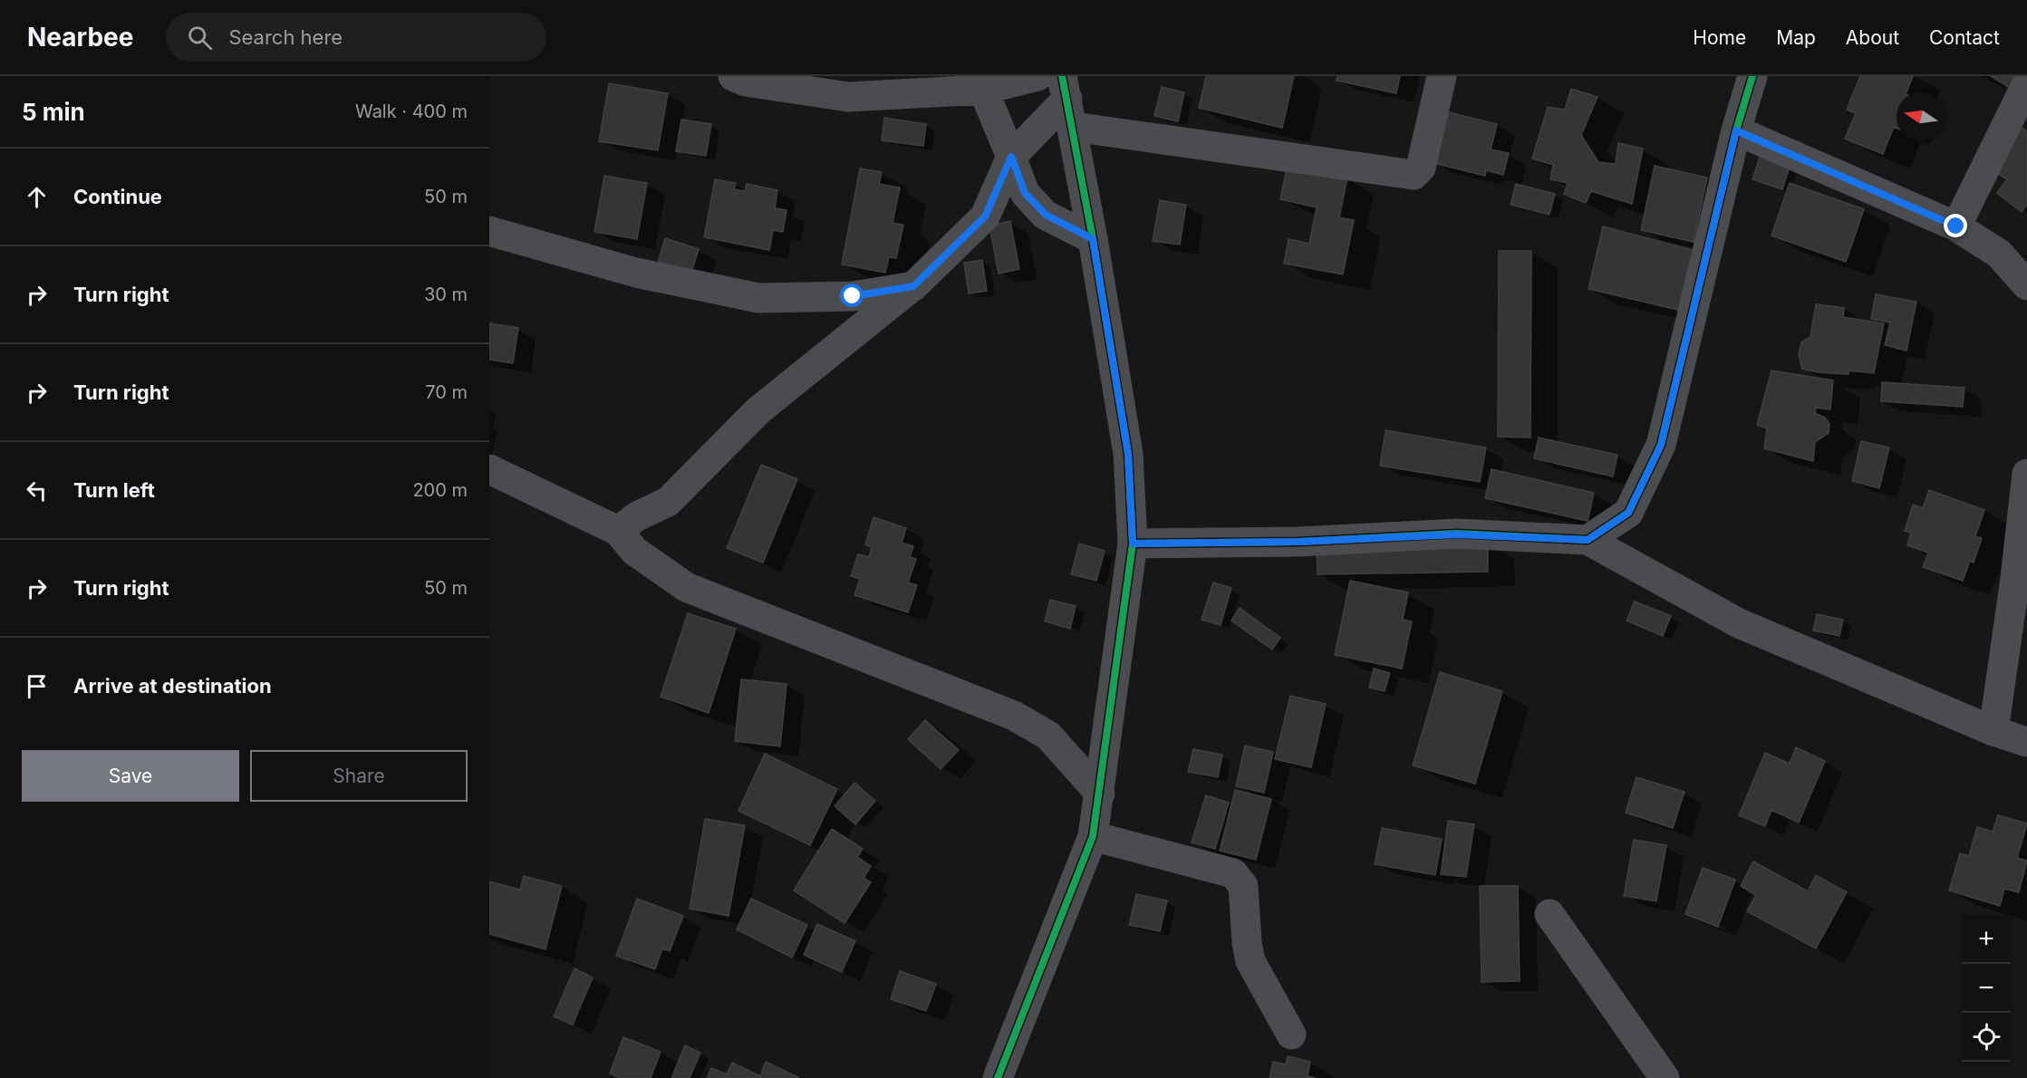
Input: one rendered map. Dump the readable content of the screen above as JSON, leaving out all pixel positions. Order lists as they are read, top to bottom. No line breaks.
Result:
{"north":"left","page":{"header":"Nearbee","search":"Search here","nav":["Home","Map","About","Contact"],"heading":["5 min","Walk · 400 m"],"list":[["Continue","50 m"],["Turn right","30 m"],["Turn right","70 m"],["Turn left","200 m"],["Turn right","50 m"],"Arrive at destination"],"buttons":["Save","Share"],"map_buttons":["+","−"]}}
